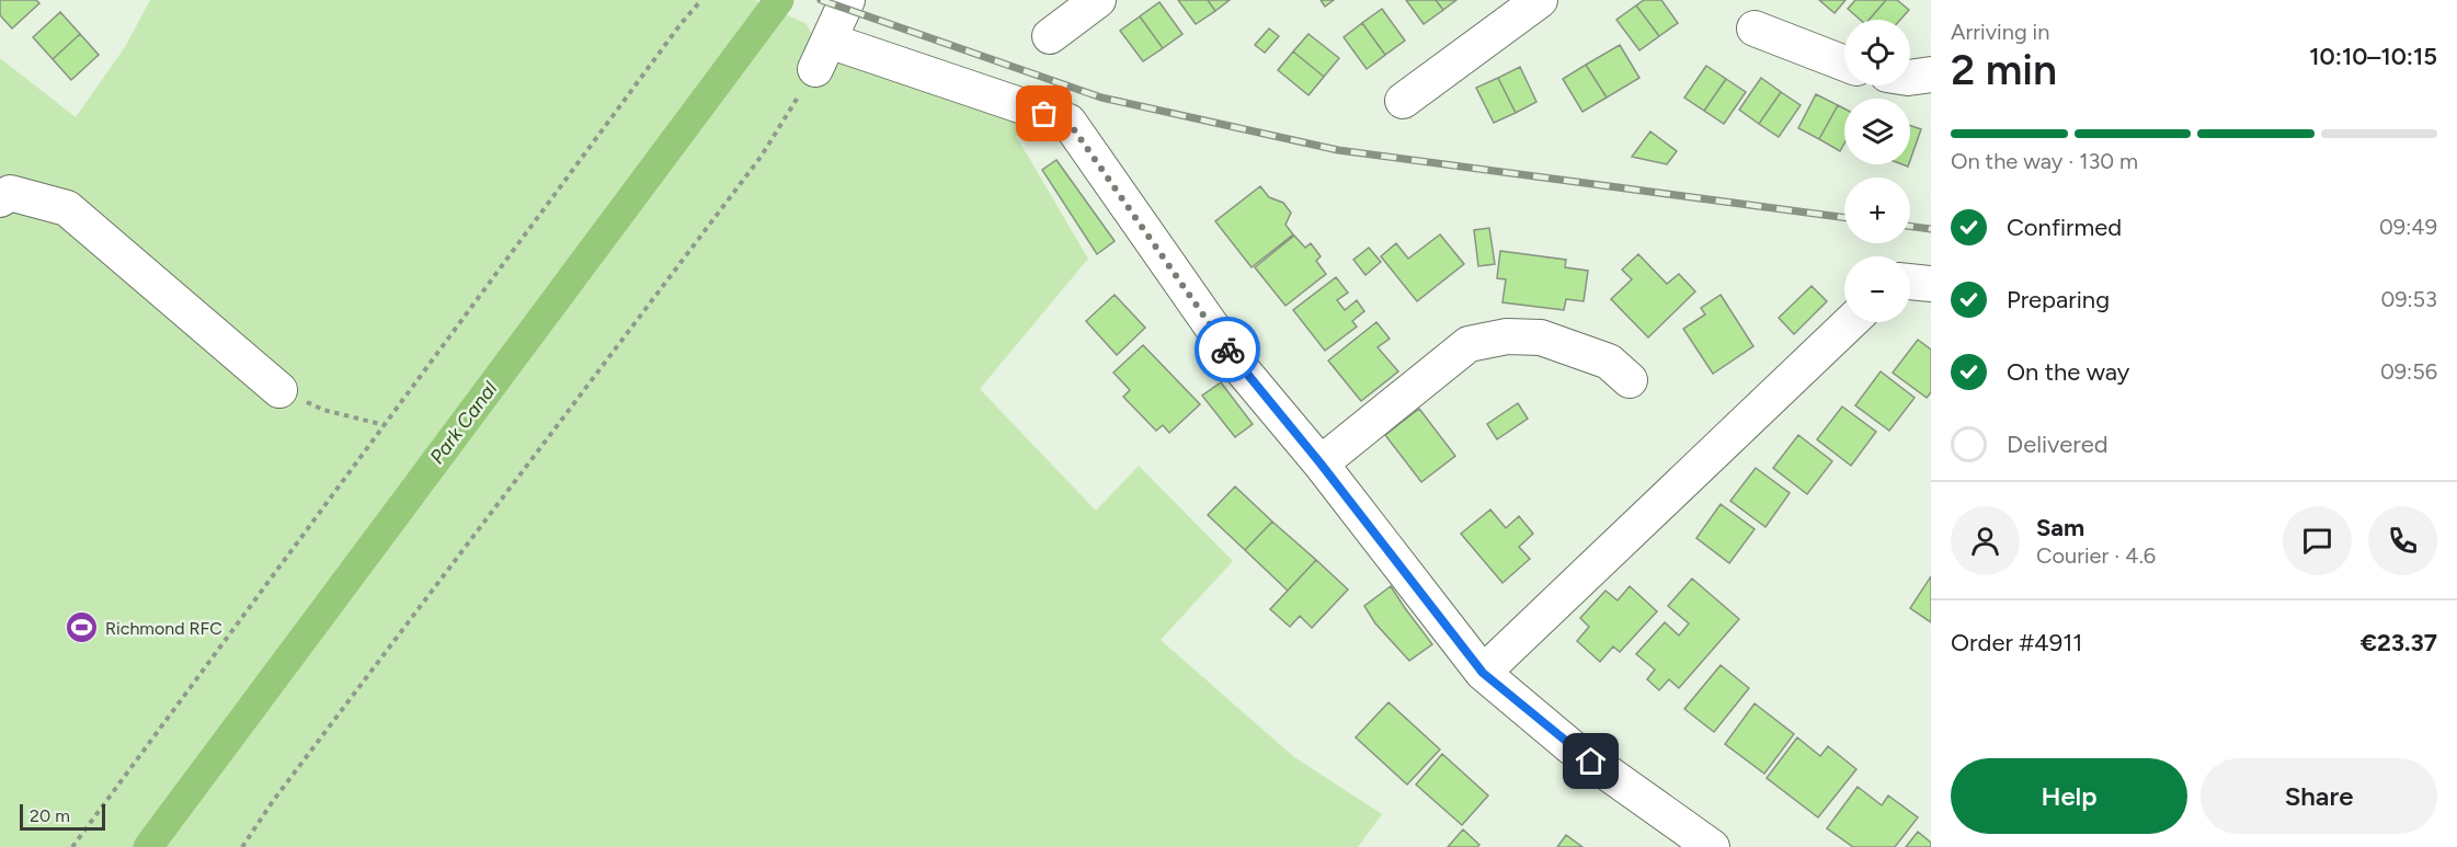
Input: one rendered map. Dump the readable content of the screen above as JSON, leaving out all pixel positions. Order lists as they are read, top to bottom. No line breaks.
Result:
{"water":["Park Canal"],"places":{"sports":["Richmond RFC"]},"scale_bar":"20 m","page":{"heading":["2 min","Arriving in","10:10–10:15"],"panel":["Sam","Courier · 4.6","Order #4911","€23.37"],"map_buttons":["+","−"],"bar":"On the way · 130 m","list":[["Confirmed","09:49"],["Preparing","09:53"],["On the way","09:56"],"Delivered"],"buttons":["Help","Share"],"scale":"20 m"}}
